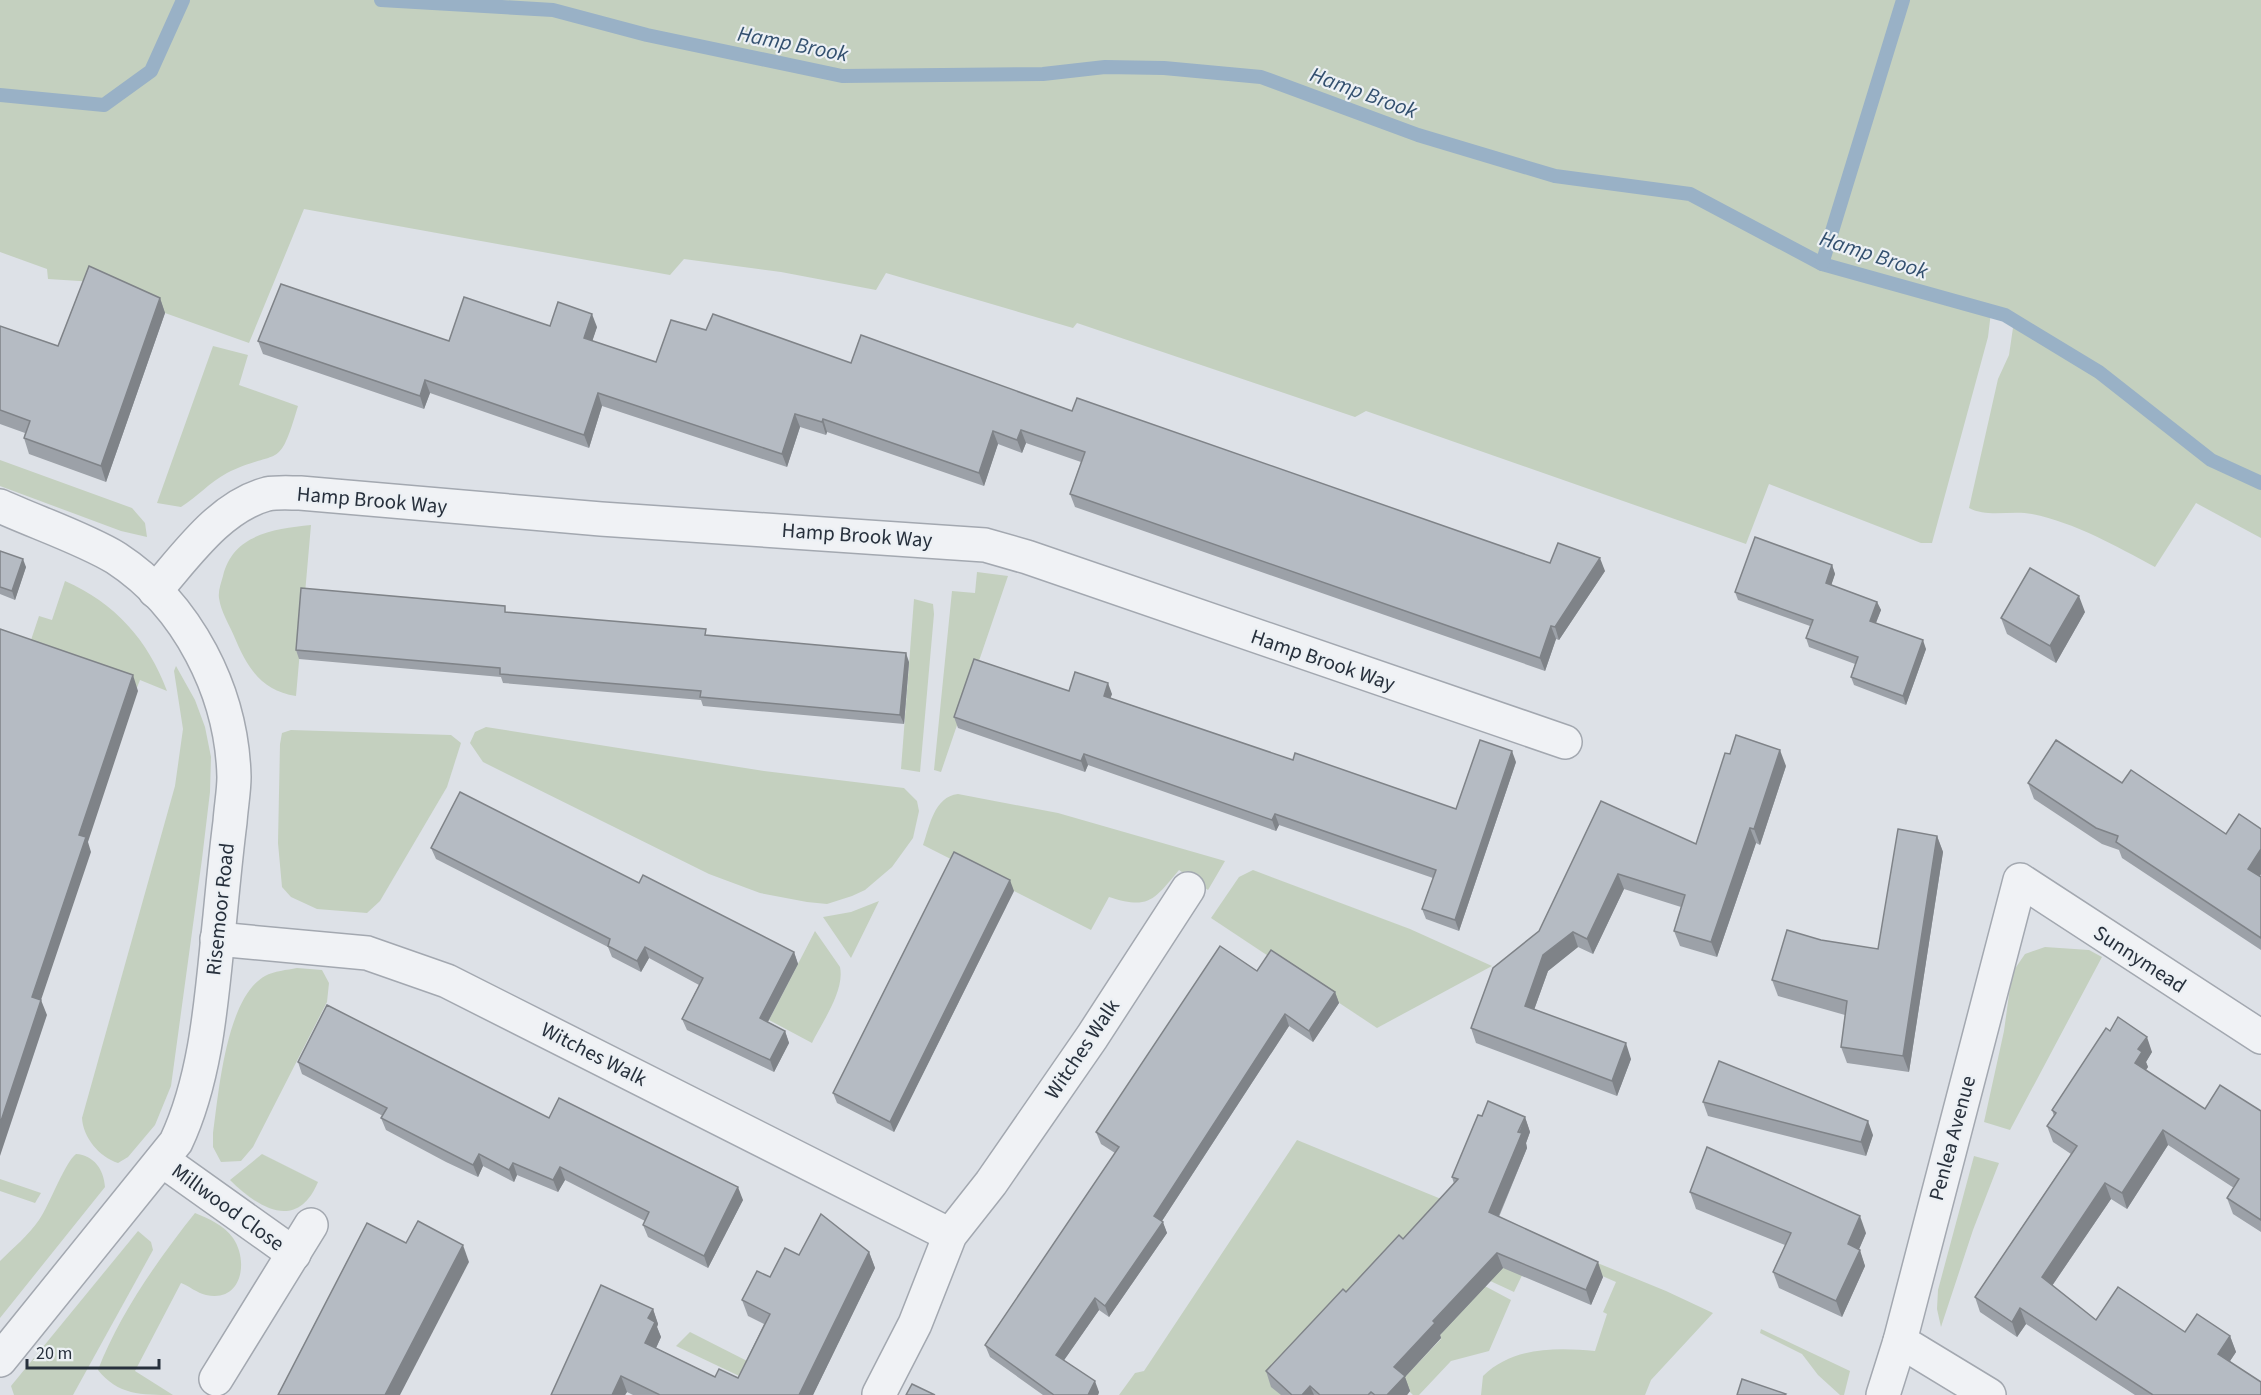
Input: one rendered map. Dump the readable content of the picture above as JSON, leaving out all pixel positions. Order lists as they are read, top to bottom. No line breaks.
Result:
{"streets":{"street":["Hamp Brook Way","Risemoor Road","Sunnymead","Witches Walk","Penlea Avenue","Millwood Close"]},"crossings":[["Hamp Brook Way","Risemoor Road"],["Risemoor Road","Witches Walk"],["Risemoor Road","Millwood Close"],["Sunnymead","Penlea Avenue"]],"water":["Hamp Brook"],"scale_bar":"20 m"}
